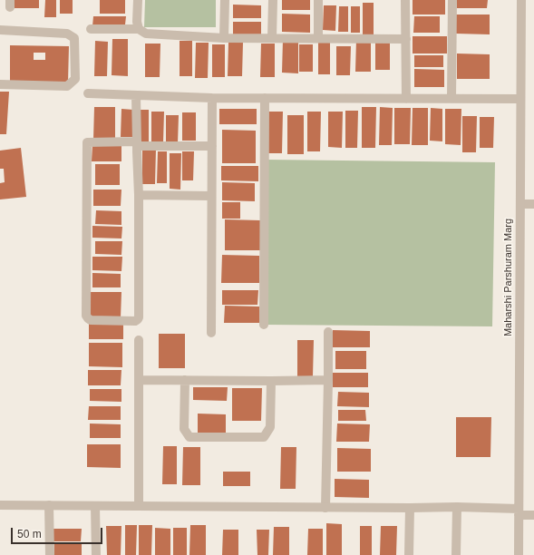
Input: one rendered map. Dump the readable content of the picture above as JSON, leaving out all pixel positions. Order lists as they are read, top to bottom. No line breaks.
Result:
{"streets":{"street":["Maharshi Parshuram Marg"]},"scale_bar":"50 m"}
